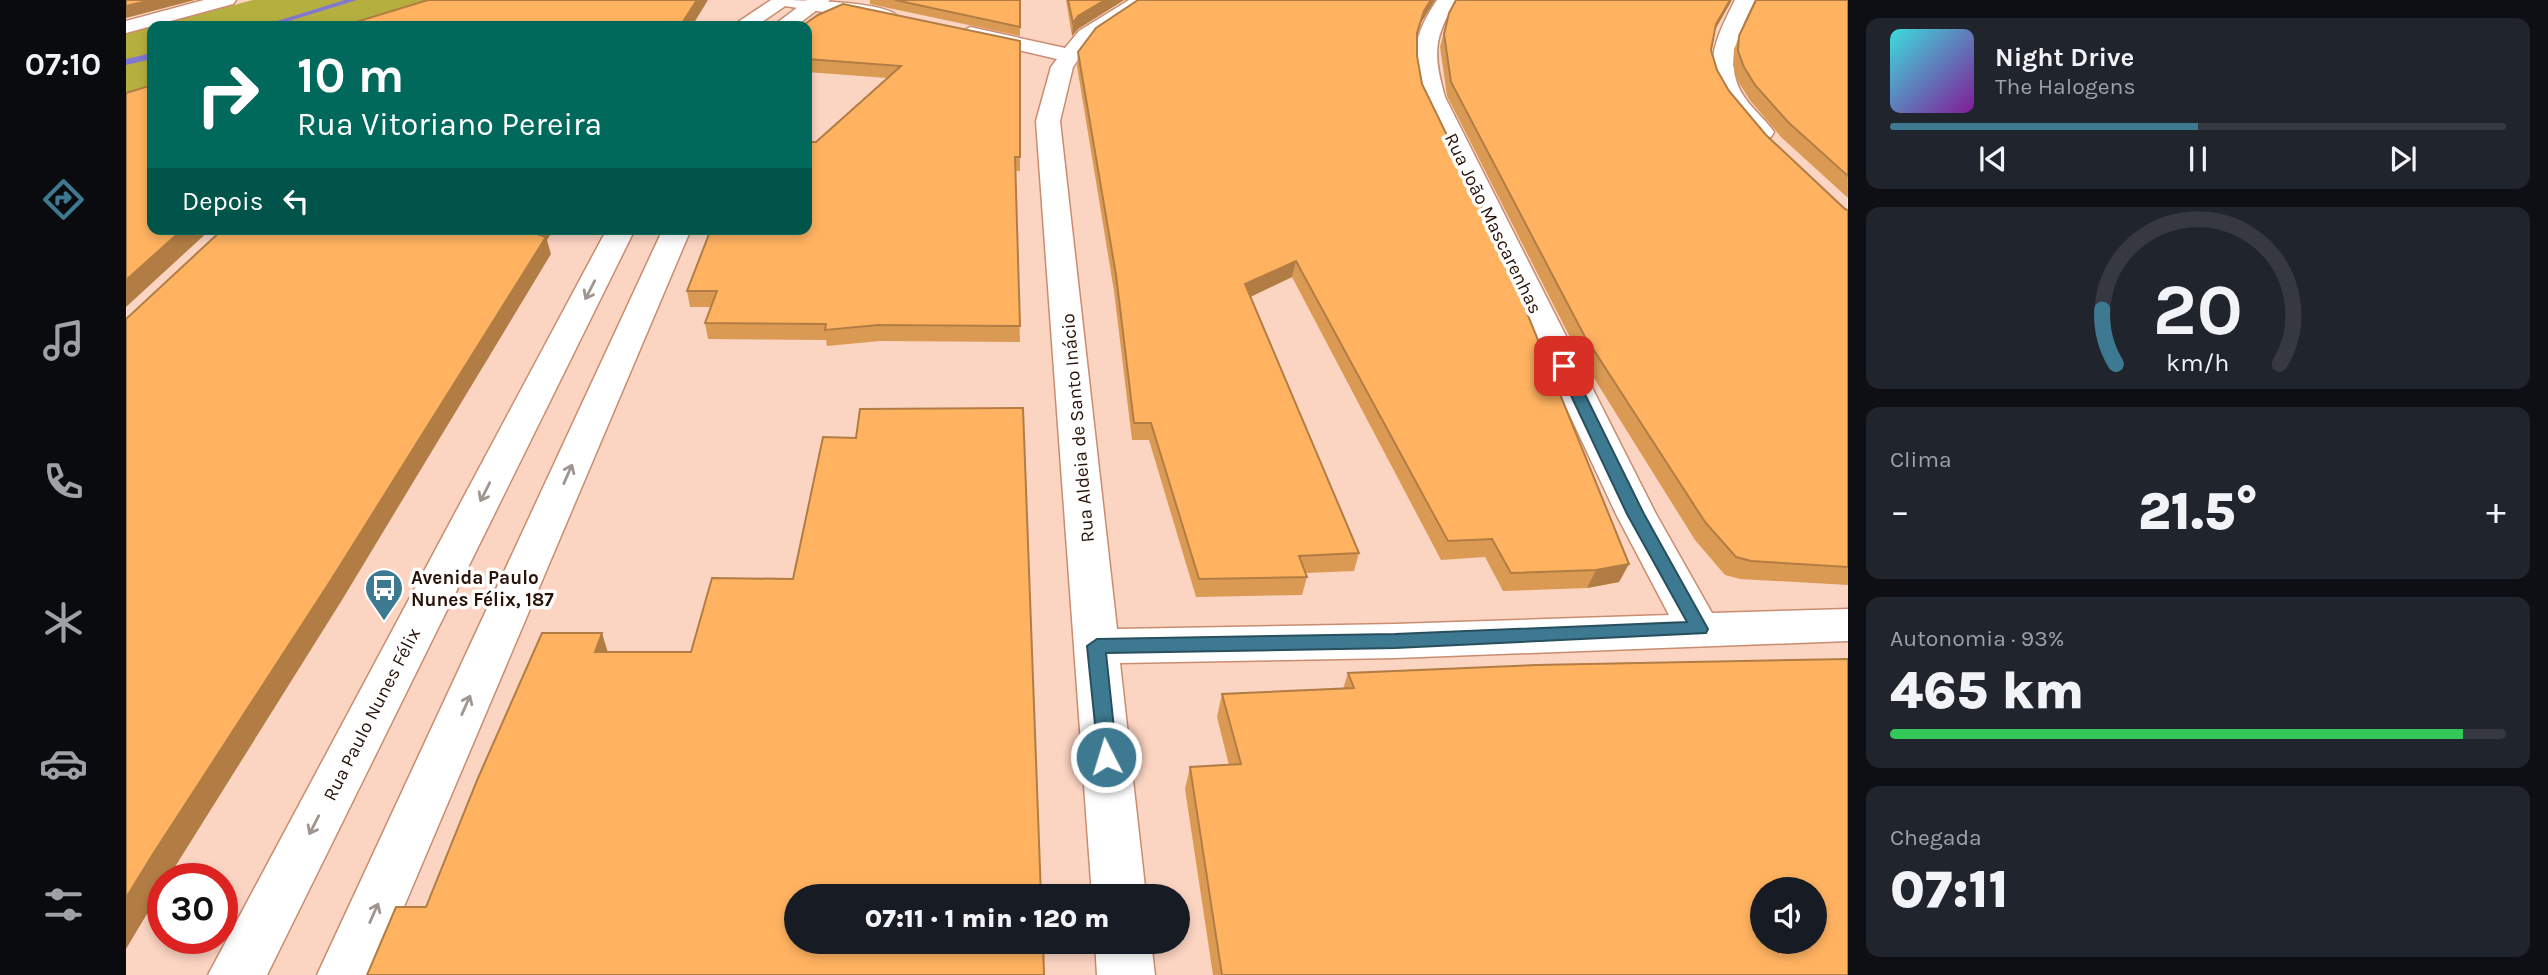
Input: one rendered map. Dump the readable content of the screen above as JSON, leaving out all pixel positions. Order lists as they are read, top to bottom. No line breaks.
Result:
{"streets":{"street":["Rua João Mascarenhas","Rua Aldeia de Santo Inácio","Rua Paulo Nunes Félix"]},"places":{"bus stop":["Avenida Paulo Nunes Félix, 187"]},"page":{"tabs":"07:10","turn":["10 m","Rua Vitoriano Pereira"],"song":["Night Drive","The Halogens"],"then":"Depois","tile":["Clima",["Autonomia · 93%","465 km"],["Chegada","07:11"]],"heat":["−","21.5°","+"],"limit":"30","trip":"07:11 · 1 min · 120 m","gauge":["20","km/h"]}}
